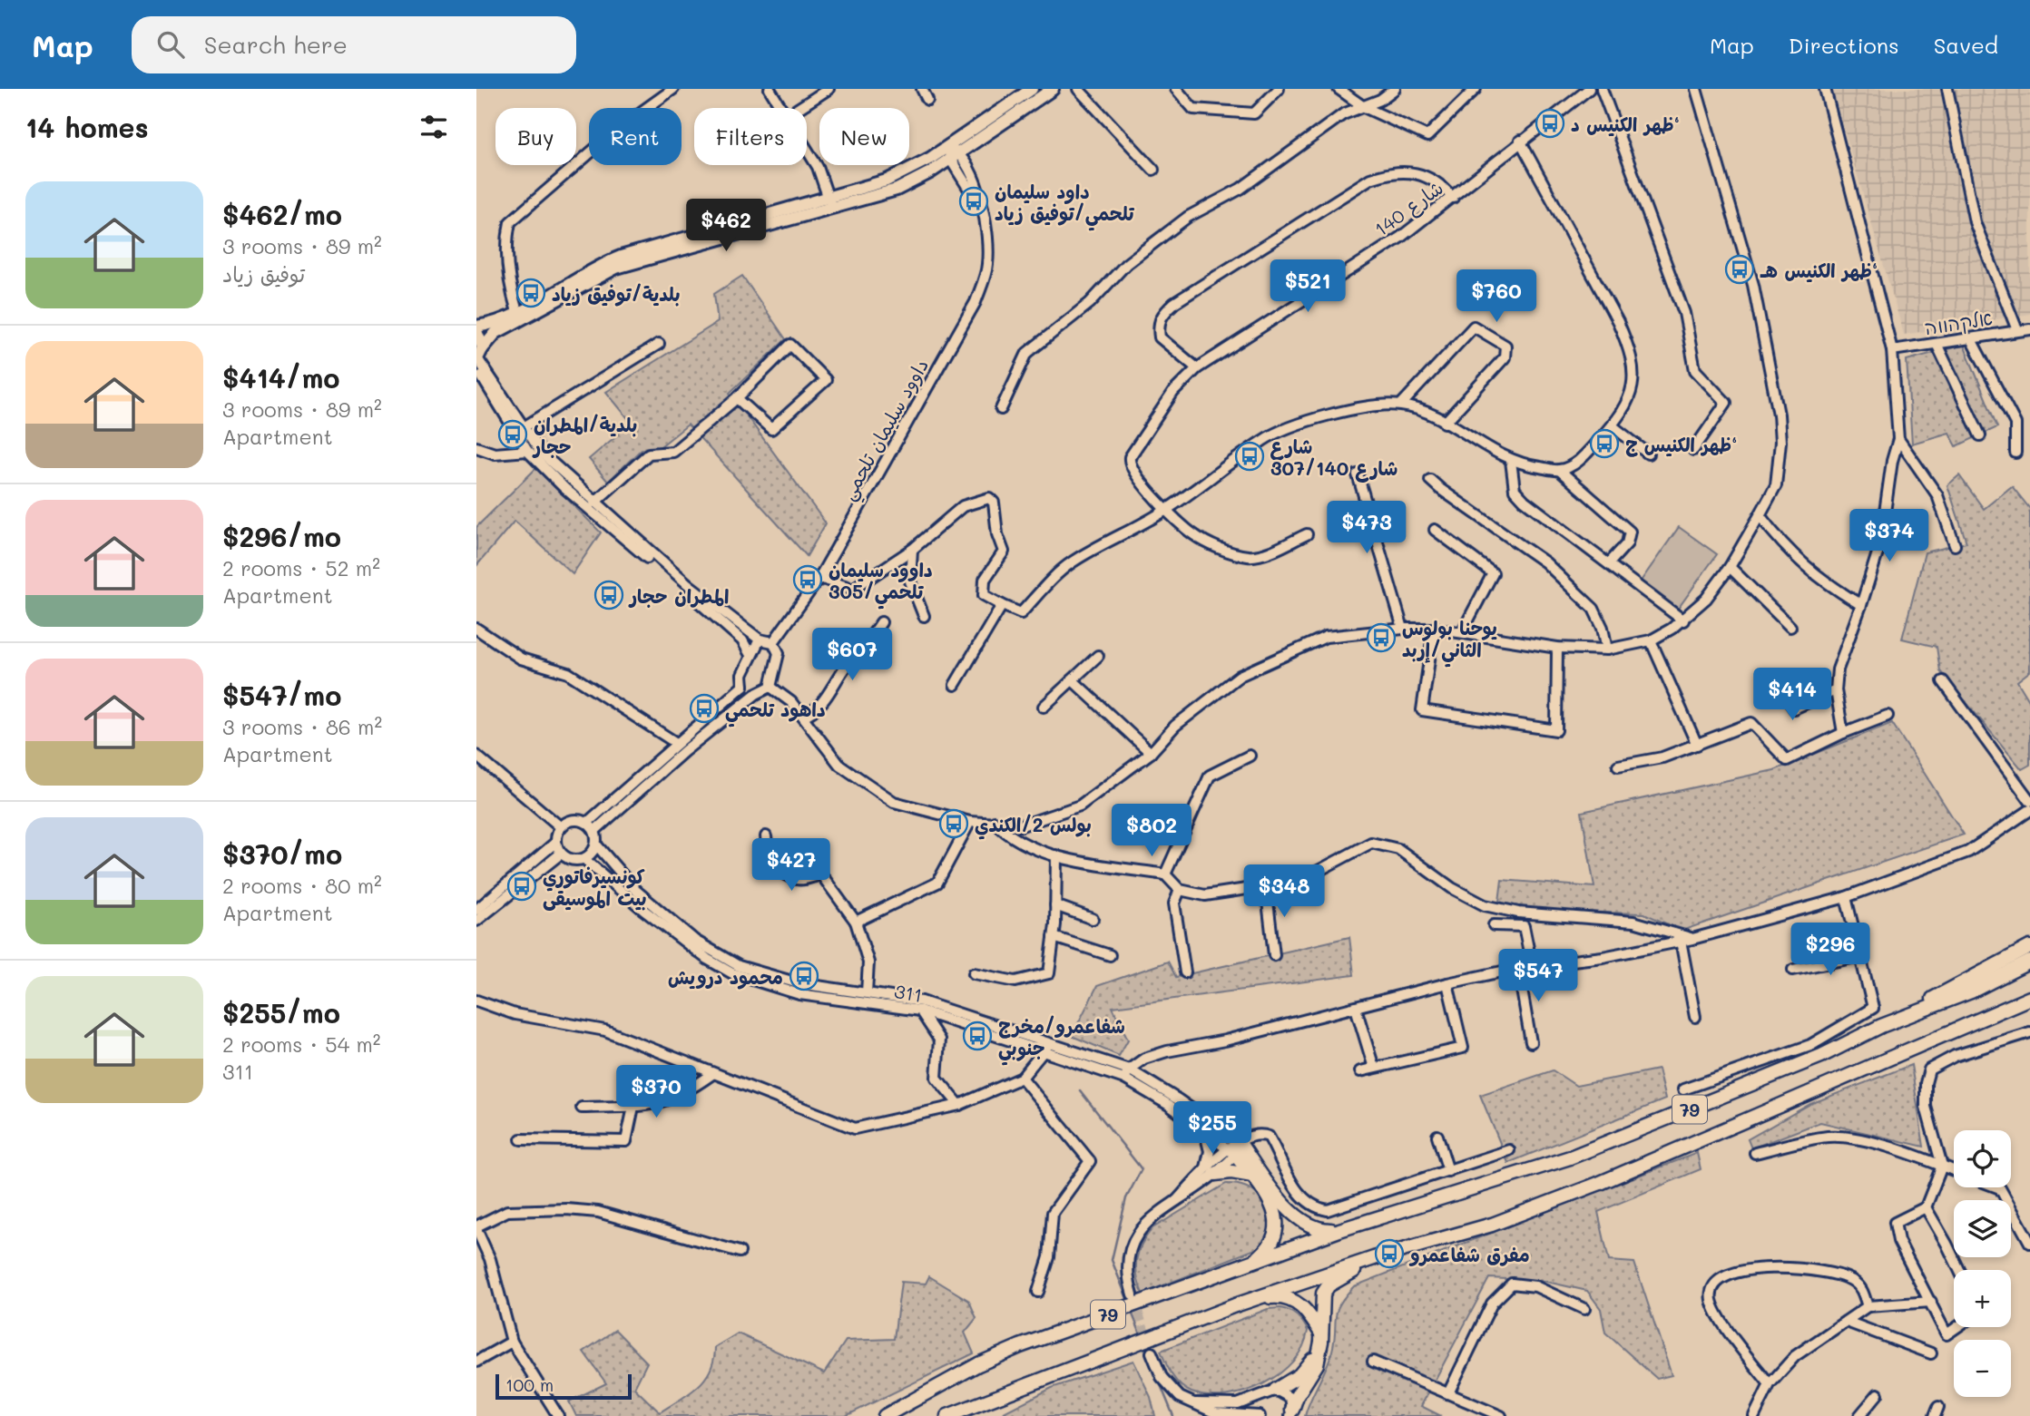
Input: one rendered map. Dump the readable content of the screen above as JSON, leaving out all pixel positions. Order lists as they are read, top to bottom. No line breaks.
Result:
{"streets":{"highway":["79"],"street":["شارع 140","אלקהווה","داوود سليمان تلحمي","311"]},"places":{"bus stop":["ظهر الكنيس د‘","داود سليمان تلحمي/توفيق زياد","ظهر الكنيس هـ‘","بلدية/توفيق زياد","بلدية/المطران حجار","ظهر الكنيس ج‘","شارع 307/شارع 140","داوود سليمان تلحمي/305","المطران حجار","يوحنا بولوس الثاني/إربد","داهود تلحمي","بولس 2/الكندي","كونسيرفاتوري بيت الموسيقى","محمود درويش","شفاعمرو/مخرج جنوبي","مفرق شفاعمرو"]},"scale_bar":"100 m","page":{"header":"Map","search":"Search here","nav":["Map","Directions","Saved"],"heading":"14 homes","chip":["Buy","Rent","Filters","New"],"list":[{"name":"$462/mo","note":"3 rooms · 89 m² · توفيق زياد"},{"name":"$414/mo","note":"3 rooms · 89 m² · Apartment"},{"name":"$296/mo","note":"2 rooms · 52 m² · Apartment"},{"name":"$547/mo","note":"3 rooms · 86 m² · Apartment"},{"name":"$370/mo","note":"2 rooms · 80 m² · Apartment"},{"name":"$255/mo","note":"2 rooms · 54 m² · 311"}],"price":["$462","$521","$760","$473","$374","$607","$414","$802","$427","$348","$296","$547","$370","$255"],"map_buttons":["+","−"],"scale":"100 m"}}
